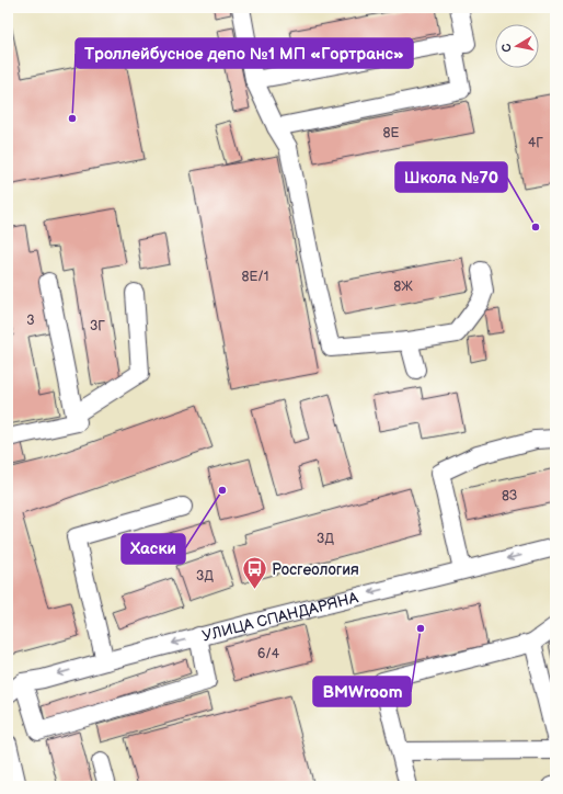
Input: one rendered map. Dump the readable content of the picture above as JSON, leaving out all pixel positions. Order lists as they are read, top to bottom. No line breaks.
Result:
{"streets":{"street":["УЛИЦА СПАНДАРЯНА"]},"one_way":["УЛИЦА СПАНДАРЯНА"],"places":{"other":["Троллейбусное депо №1 МП «Гортранс»","Школа №70","Хаски","BMWroom"],"bus stop":["Росгеология"]},"house_numbers":["8Е","4Г","8Е/1","8Ж","3","3Г","8З","3Д","3Д","6/4"],"north":"left"}
